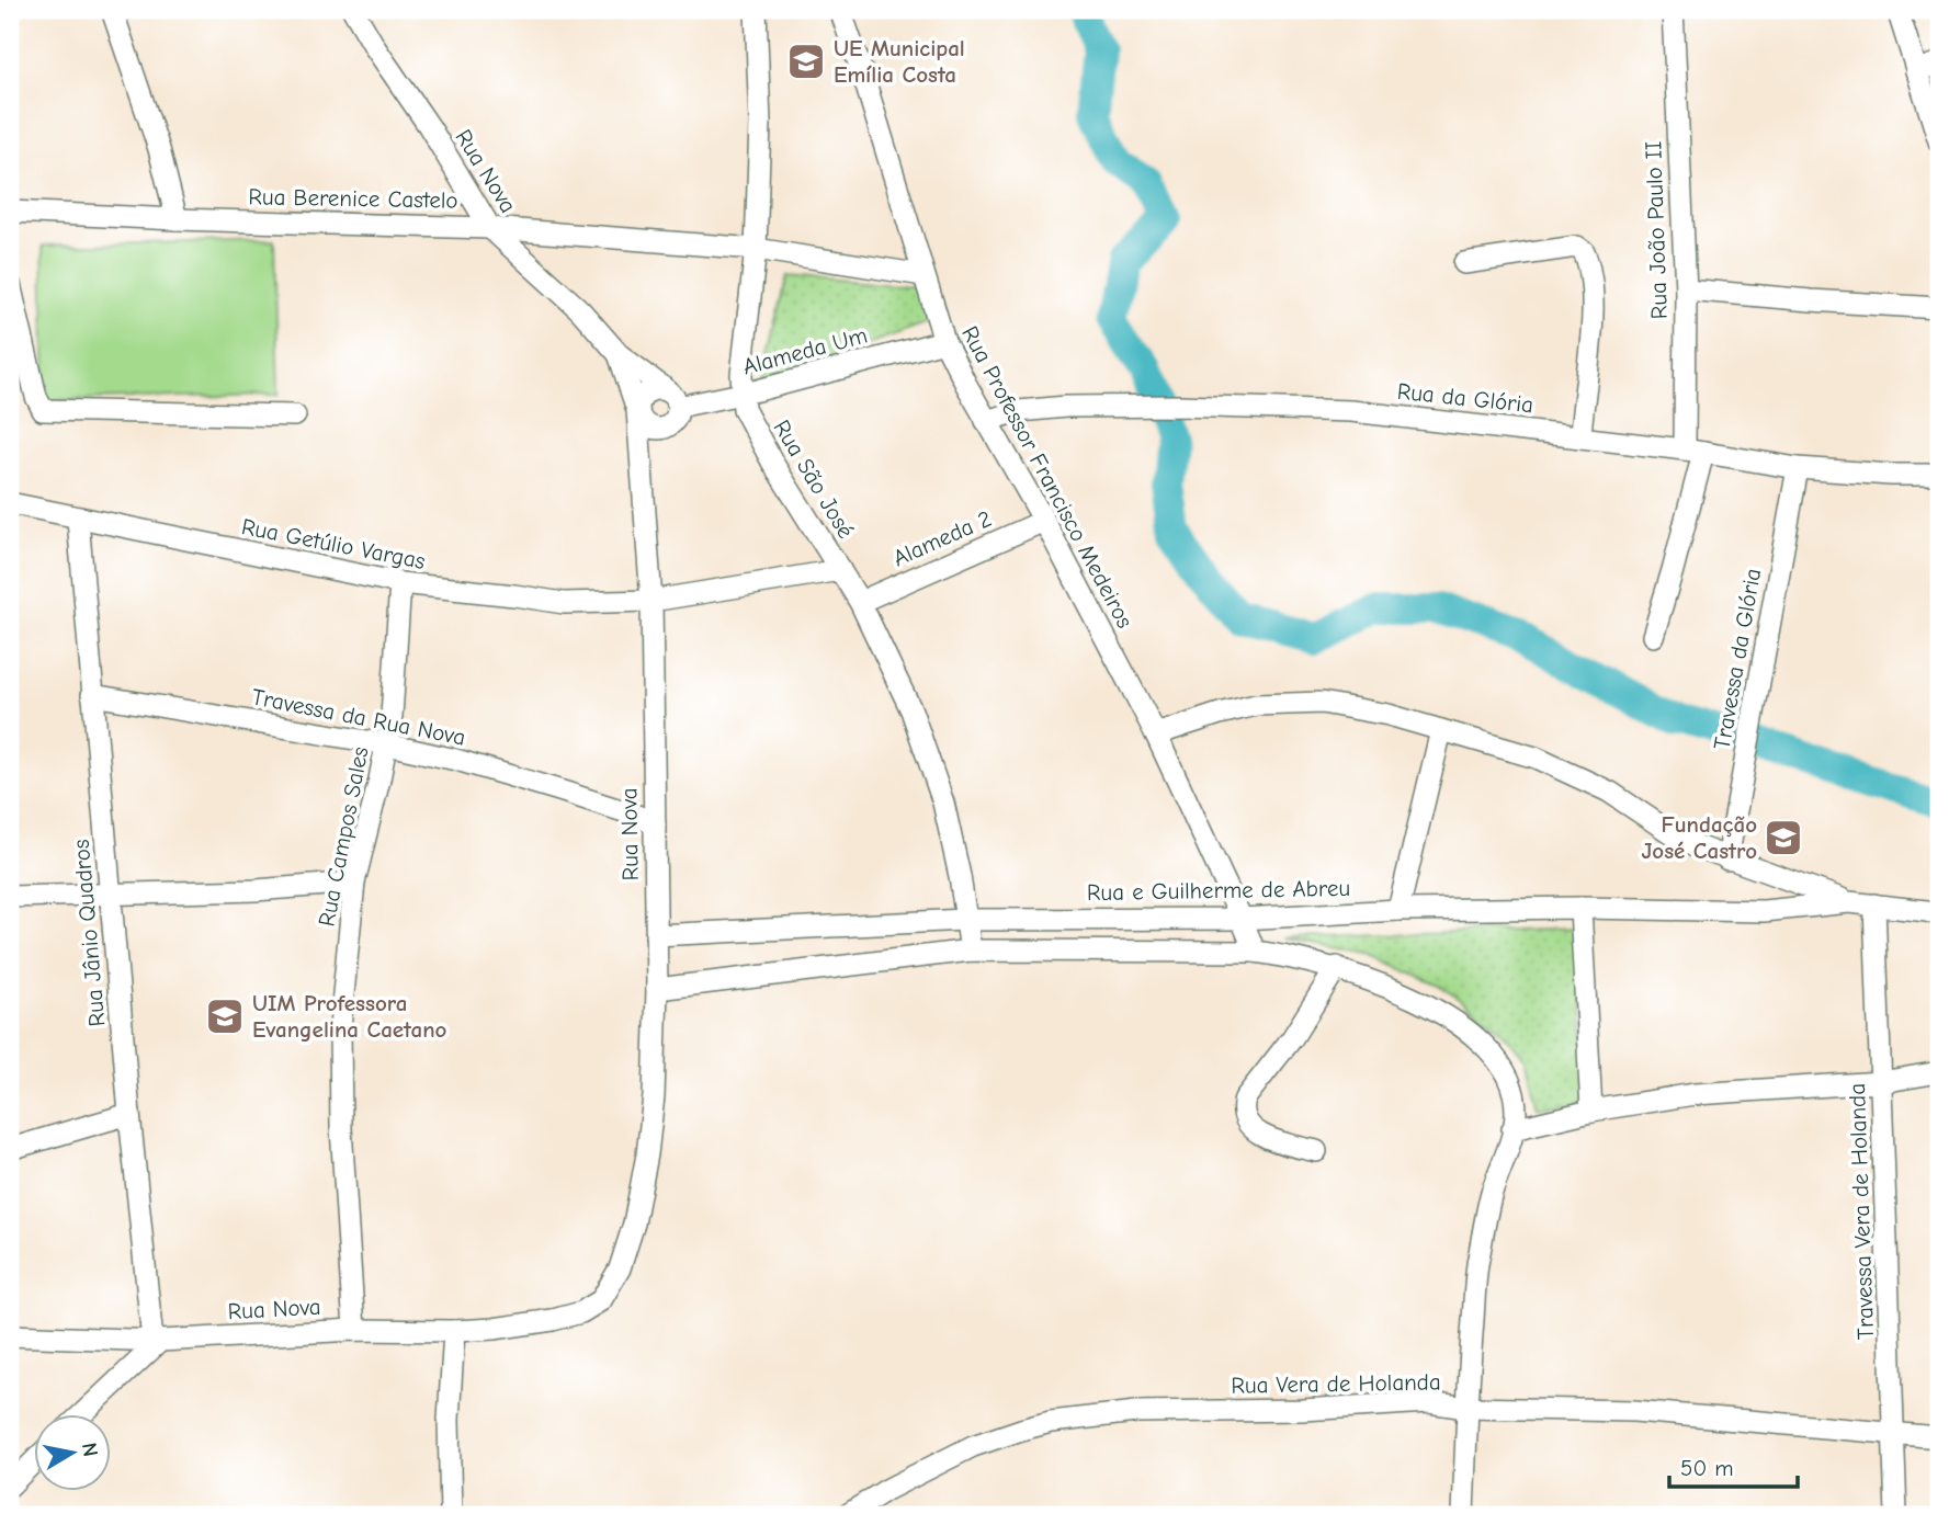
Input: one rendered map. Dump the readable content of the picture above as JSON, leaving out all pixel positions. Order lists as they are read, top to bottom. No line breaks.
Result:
{"streets":{"street":["Rua Nova","Rua Berenice Castelo","Rua João Paulo II","Alameda Um","Rua da Glória","Rua Professor Francisco Medeiros","Rua São José","Alameda 2","Rua Getúlio Vargas","Travessa da Glória","Travessa da Rua Nova","Rua Campos Sales","Rua e Guilherme de Abreu","Rua Jânio Quadros","Travessa Vera de Holanda","Rua Vera de Holanda"]},"crossings":[["Rua Nova","Rua Berenice Castelo"],["Rua Nova","Alameda Um"],["Rua Nova","Rua Getúlio Vargas"],["Rua Nova","Travessa da Rua Nova"],["Rua Nova","Rua Campos Sales"],["Rua Nova","Rua e Guilherme de Abreu"],["Rua Nova","Rua Jânio Quadros"],["Rua Berenice Castelo","Rua Professor Francisco Medeiros"],["Rua Berenice Castelo","Rua São José"],["Rua João Paulo II","Rua da Glória"],["Alameda Um","Rua Professor Francisco Medeiros"],["Alameda Um","Rua São José"],["Rua da Glória","Rua Professor Francisco Medeiros"],["Rua da Glória","Travessa da Glória"],["Rua Professor Francisco Medeiros","Alameda 2"],["Rua Professor Francisco Medeiros","Rua e Guilherme de Abreu"],["Rua São José","Alameda 2"],["Rua São José","Rua e Guilherme de Abreu"],["Rua Getúlio Vargas","Rua Campos Sales"],["Rua Getúlio Vargas","Rua Jânio Quadros"],["Travessa da Rua Nova","Rua Campos Sales"],["Travessa da Rua Nova","Rua Jânio Quadros"],["Travessa Vera de Holanda","Rua Vera de Holanda"]],"places":{"school or university":["UE Municipal Emília Costa","Fundação José Castro","UIM Professora Evangelina Caetano"]},"scale_bar":"50 m","north":"right"}
